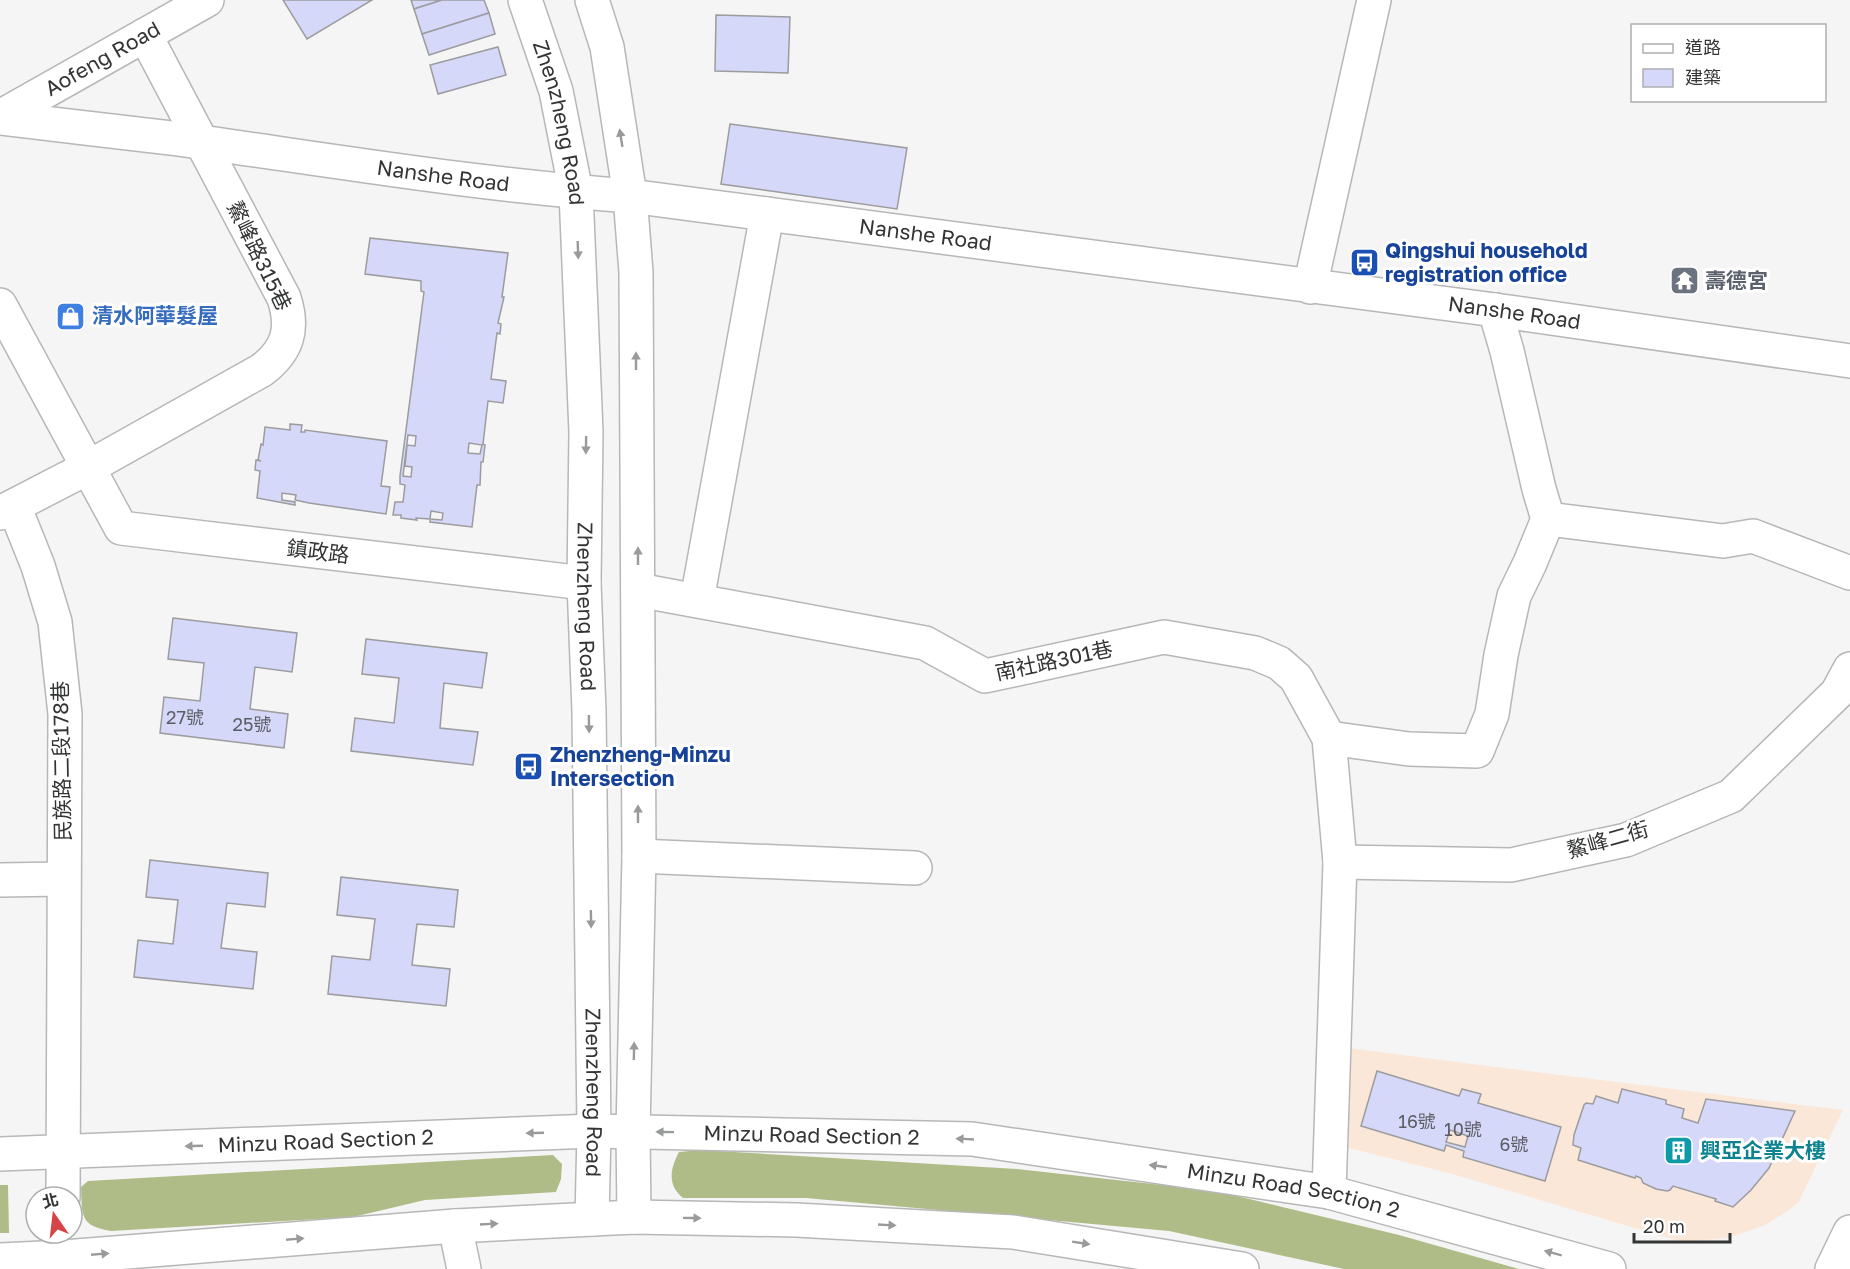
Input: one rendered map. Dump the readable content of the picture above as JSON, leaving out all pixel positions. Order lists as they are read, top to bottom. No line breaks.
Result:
{"streets":{"street":["Aofeng Road","Zhenzheng Road","Nanshe Road","鰲峰路315巷","鎮政路","南社路301巷","民族路二段178巷","鰲峰二街","Minzu Road Section 2"]},"crossings":[["Aofeng Road","Nanshe Road"],["Aofeng Road","鰲峰路315巷"],["Zhenzheng Road","Nanshe Road"],["Zhenzheng Road","鎮政路"],["Zhenzheng Road","南社路301巷"],["Zhenzheng Road","Minzu Road Section 2"],["Nanshe Road","鰲峰路315巷"],["鰲峰路315巷","鎮政路"],["鰲峰路315巷","民族路二段178巷"],["民族路二段178巷","Minzu Road Section 2"]],"places":{"bus stop":["Qingshui household registration office","Zhenzheng-Minzu Intersection"],"temple":["壽德宮"],"shop":["清水阿華髮屋"],"building":["興亞企業大樓"]},"house_numbers":["27號","25號","16號","10號","6號"],"legend":["道路","建築"],"scale_bar":"20 m","north":"top"}
